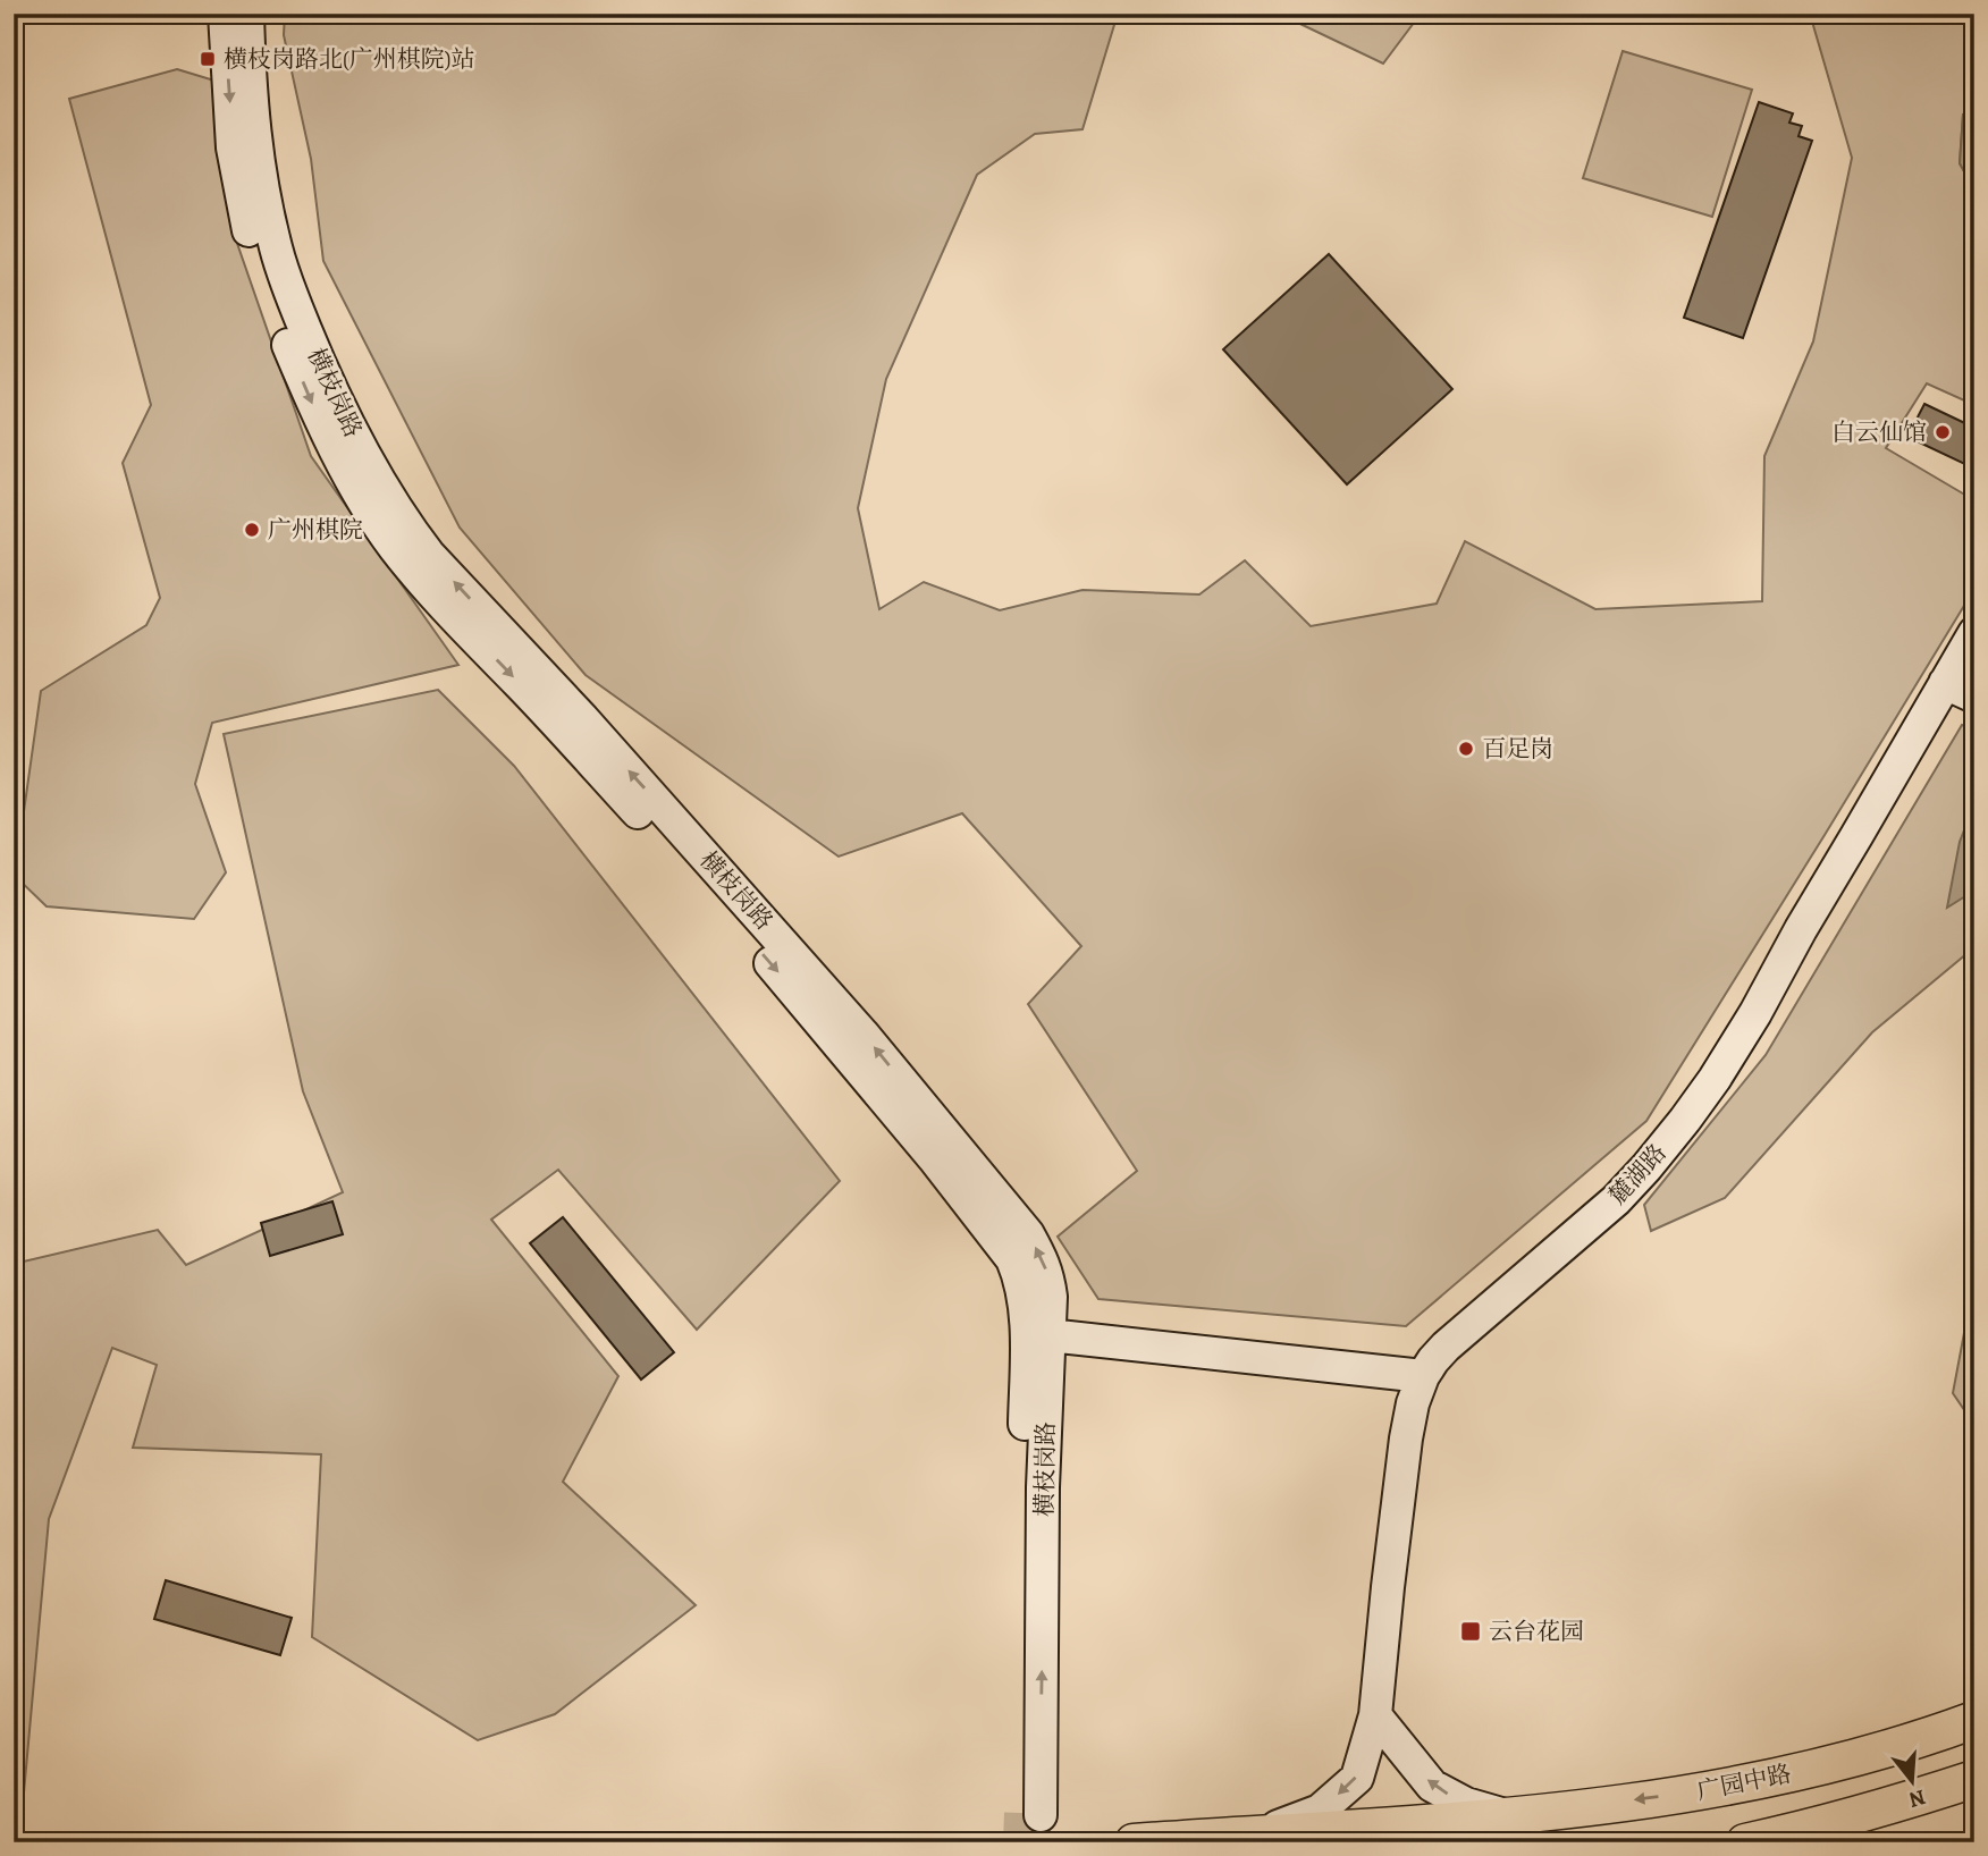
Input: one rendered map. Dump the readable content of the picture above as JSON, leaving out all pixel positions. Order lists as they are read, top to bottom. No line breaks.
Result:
{"streets":{"main road":["横枝岗路","麓湖路","广园中路"]},"crossings":[["麓湖路","广园中路"]],"places":{"transit":["横枝岗路北(广州棋院)站","云台花园"],"other":["白云仙馆","广州棋院","百足岗"]},"north":"bottom"}
